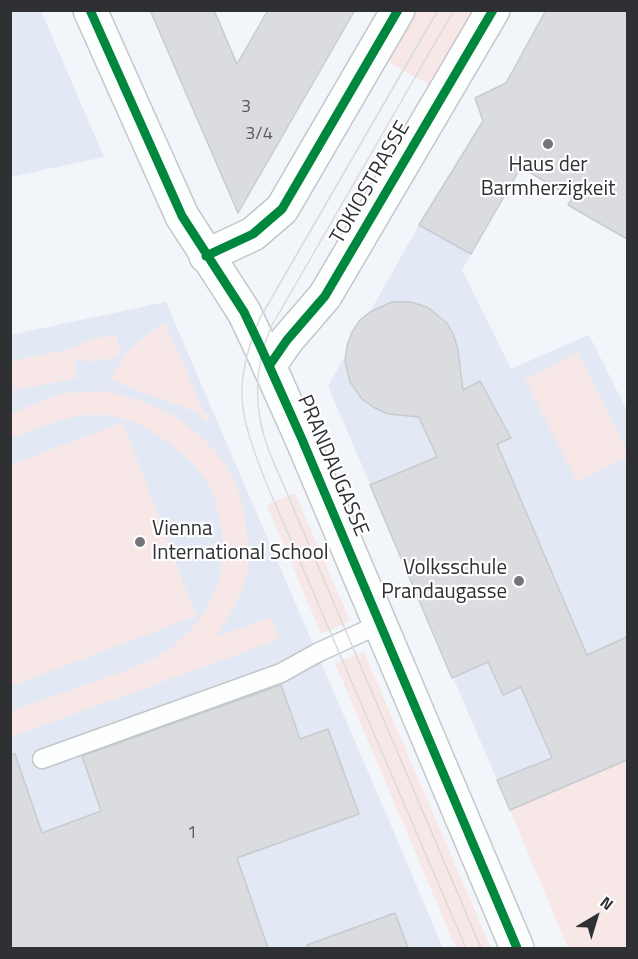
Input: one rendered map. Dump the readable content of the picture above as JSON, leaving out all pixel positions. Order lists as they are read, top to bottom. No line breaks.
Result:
{"streets":{"street":["TOKIOSTRASSE","PRANDAUGASSE"]},"crossings":[["TOKIOSTRASSE","PRANDAUGASSE"]],"places":["Haus der Barmherzigkeit","Vienna International School","Volksschule Prandaugasse"],"house_numbers":["3","3/4","1"],"north":"top right"}
